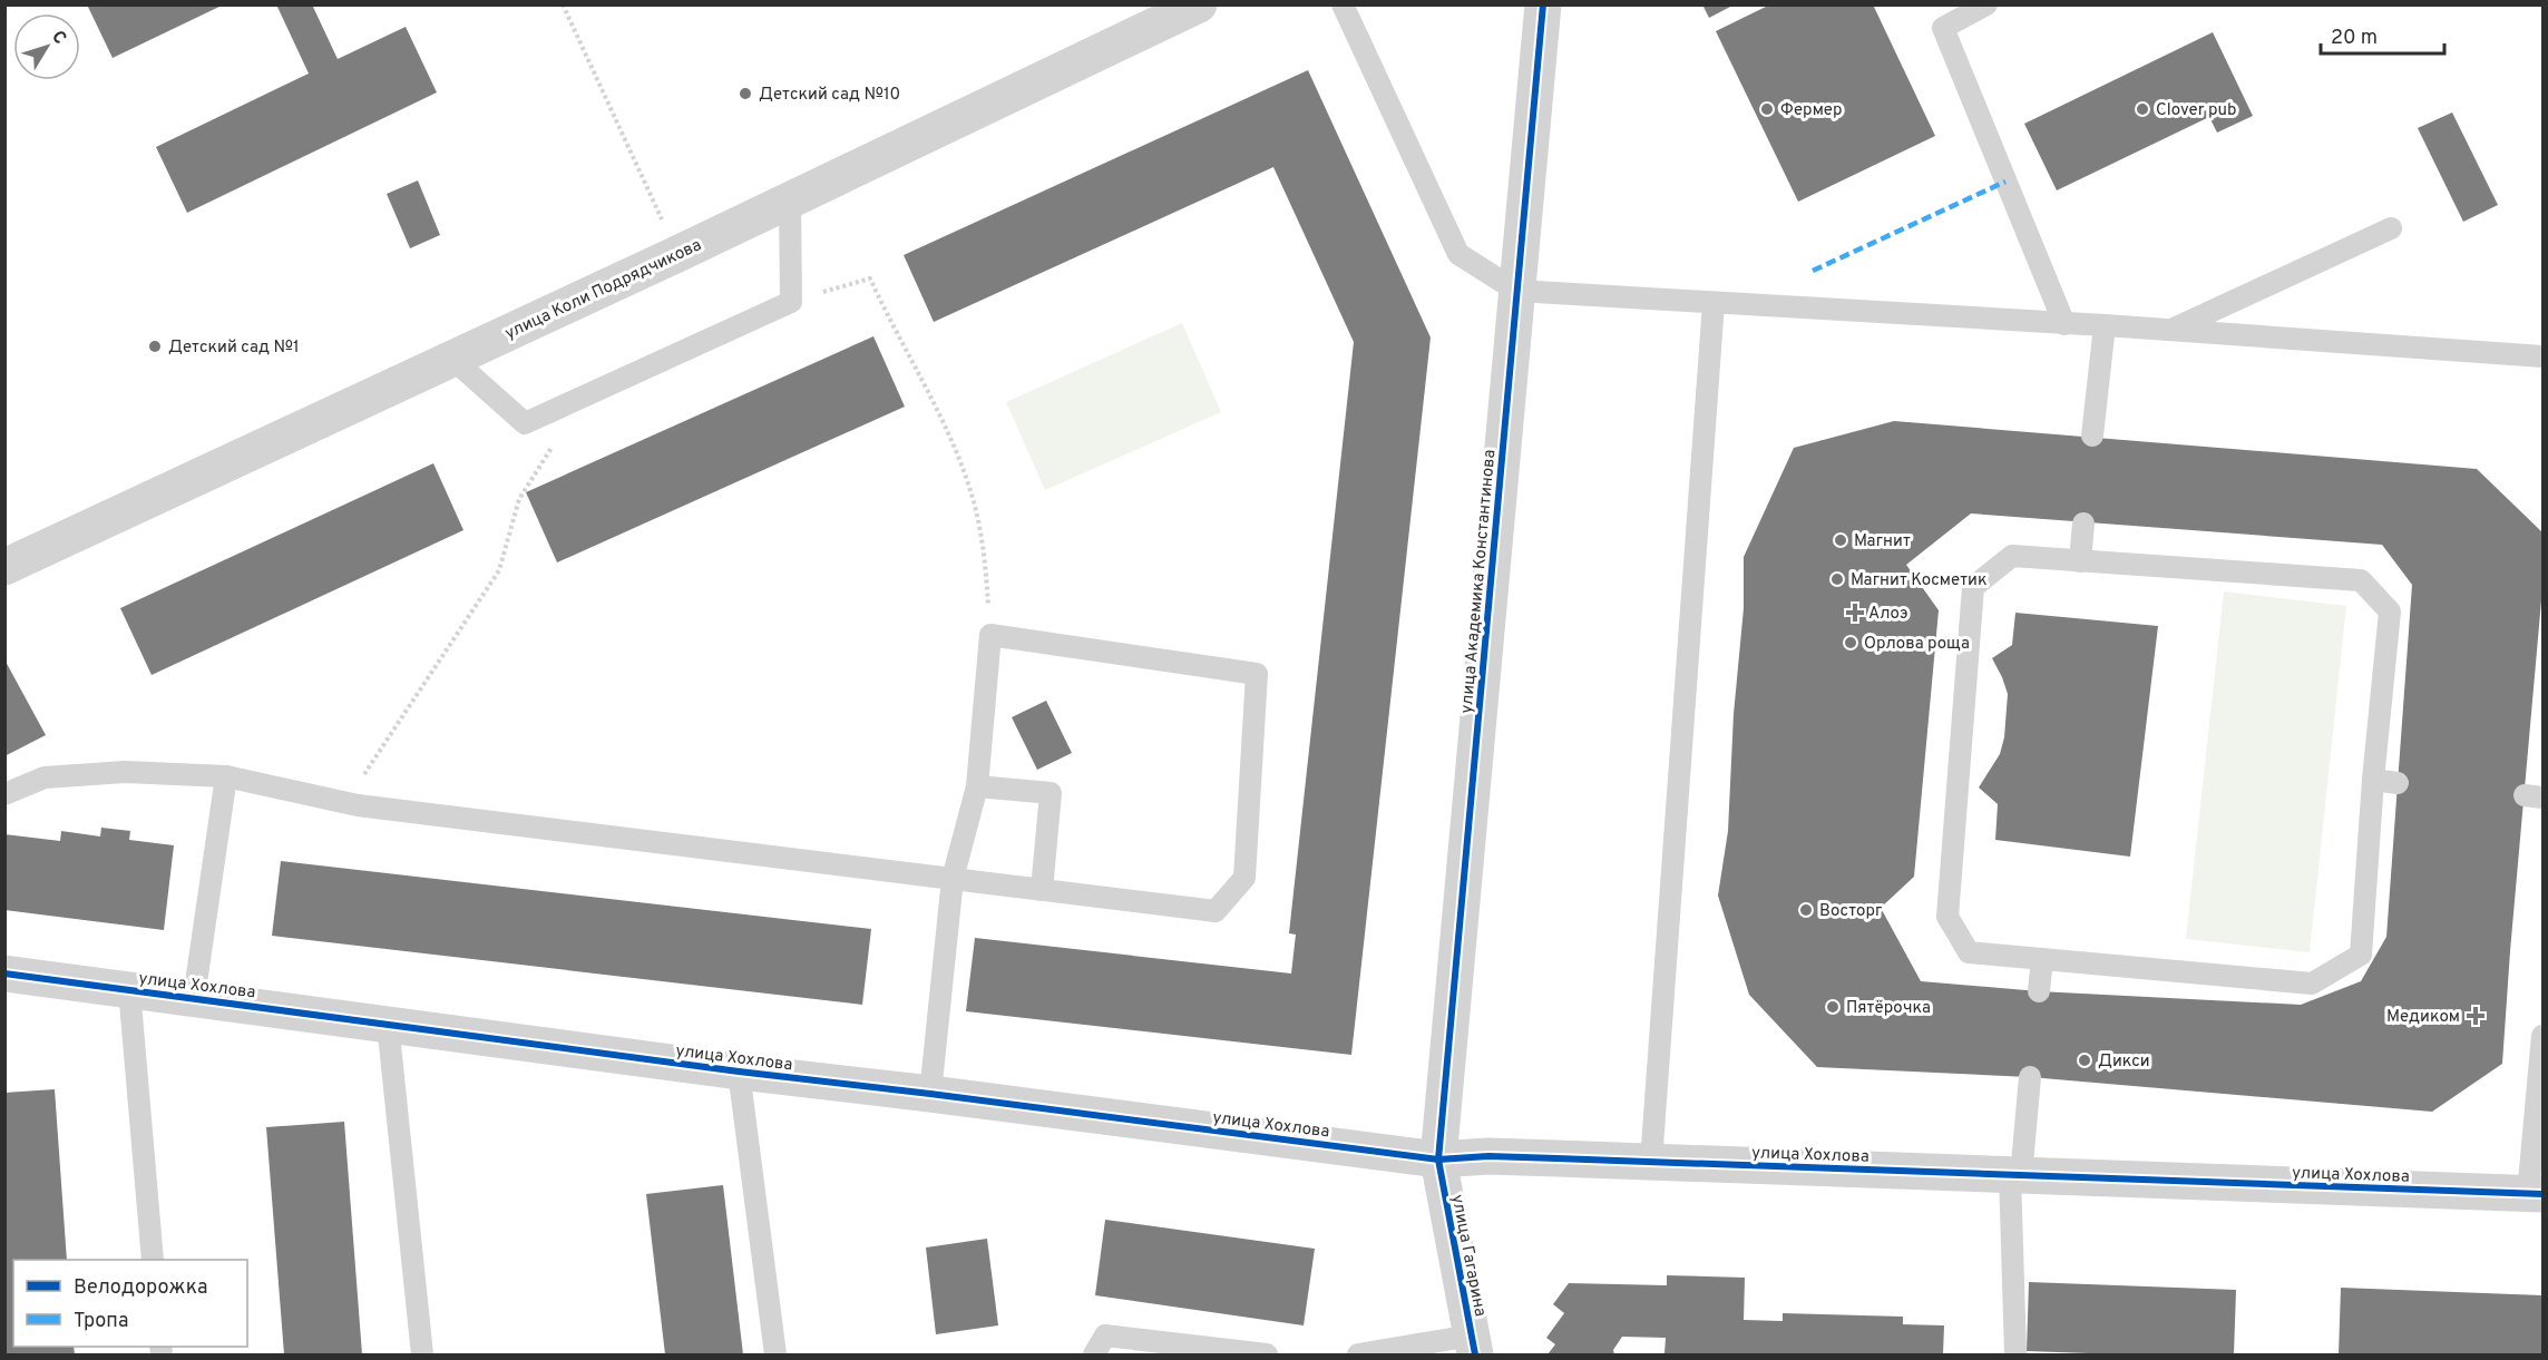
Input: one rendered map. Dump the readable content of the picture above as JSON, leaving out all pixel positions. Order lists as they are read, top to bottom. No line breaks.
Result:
{"streets":{"street":["улица Коли Подрядчикова","улица Академика Константинова","улица Хохлова","улица Гагарина"]},"crossings":[["улица Академика Константинова","улица Хохлова"],["улица Академика Константинова","улица Гагарина"],["улица Хохлова","улица Гагарина"]],"places":{"other":["Детский сад №10","Фермер","Clover pub","Детский сад №1","Магнит","Магнит Косметик","Орлова роща","Восторг","Пятёрочка","Дикси"],"health":["Алоэ","Медиком"]},"legend":["Велодорожка","Тропа"],"scale_bar":"20 m","north":"top right"}
